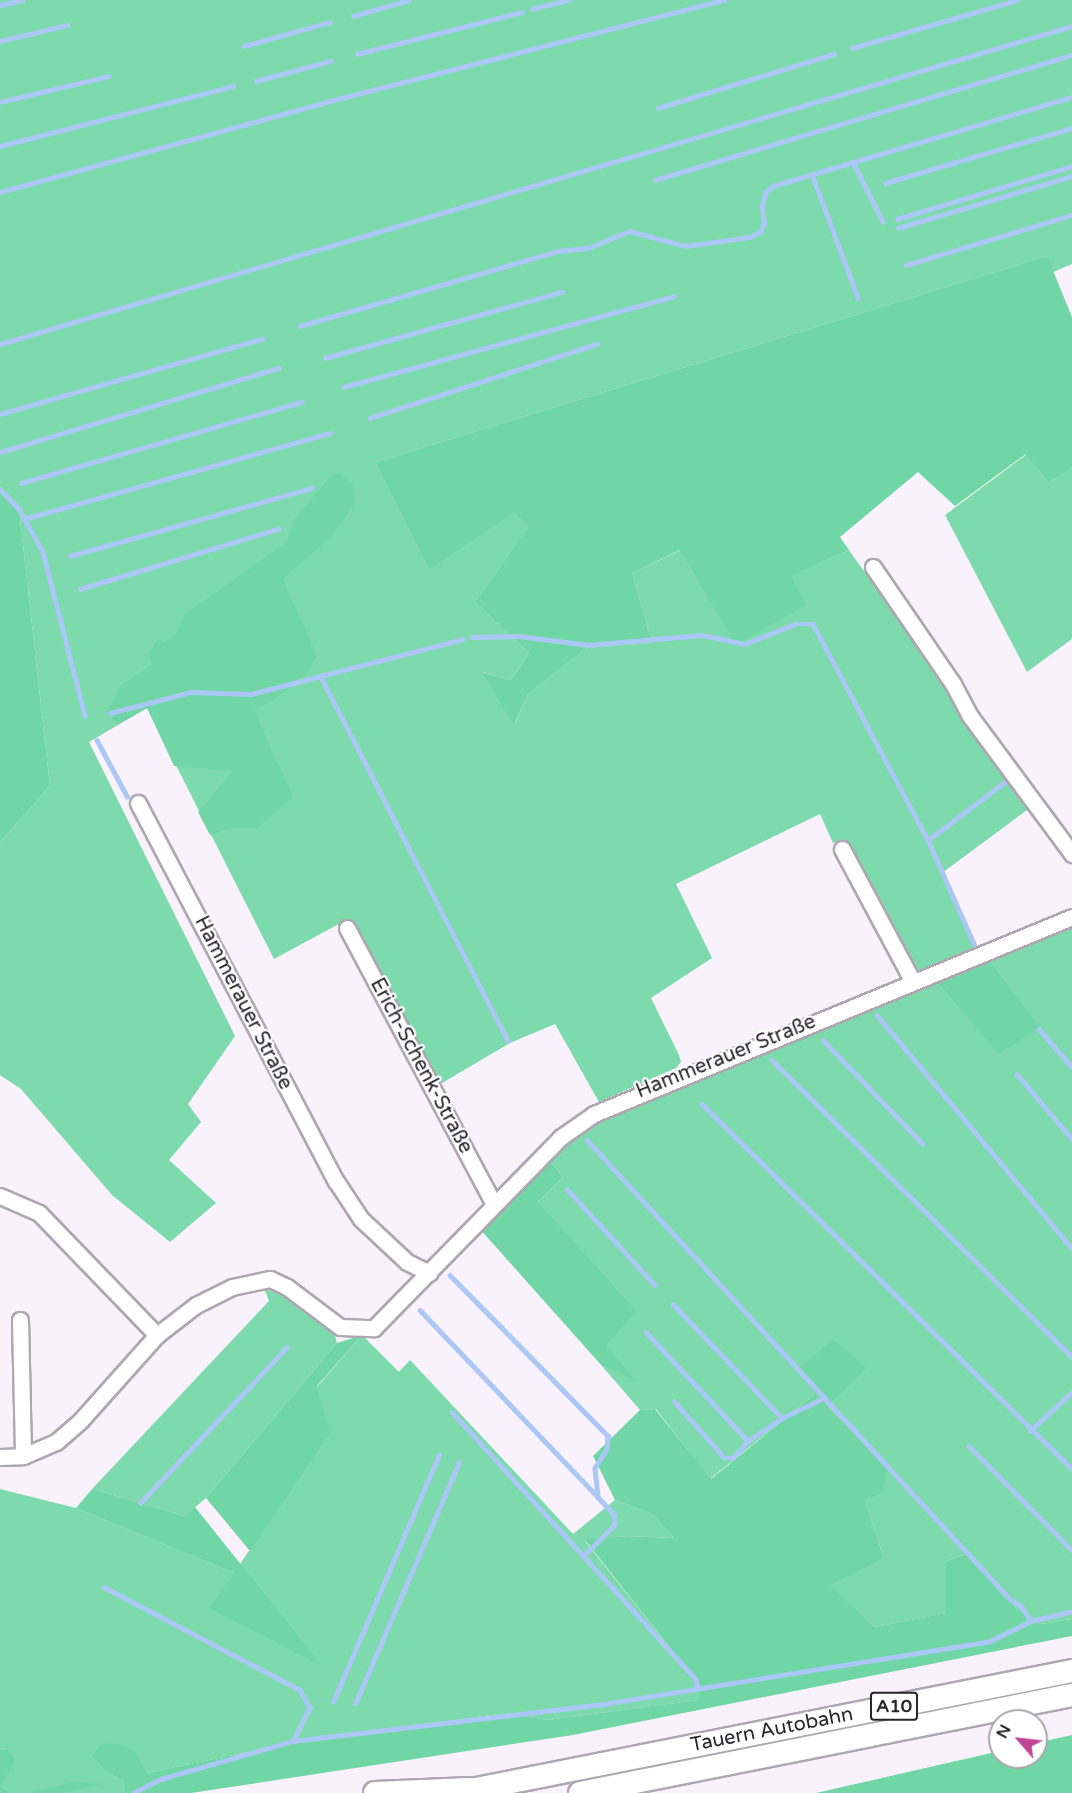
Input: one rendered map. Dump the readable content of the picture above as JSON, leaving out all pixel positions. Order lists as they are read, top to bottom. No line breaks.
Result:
{"streets":{"highway":["A10","Tauern Autobahn"],"street":["Hammerauer Straße","Erich-Schenk-Straße"]},"crossings":[["Hammerauer Straße","Erich-Schenk-Straße"]],"north":"top left"}
